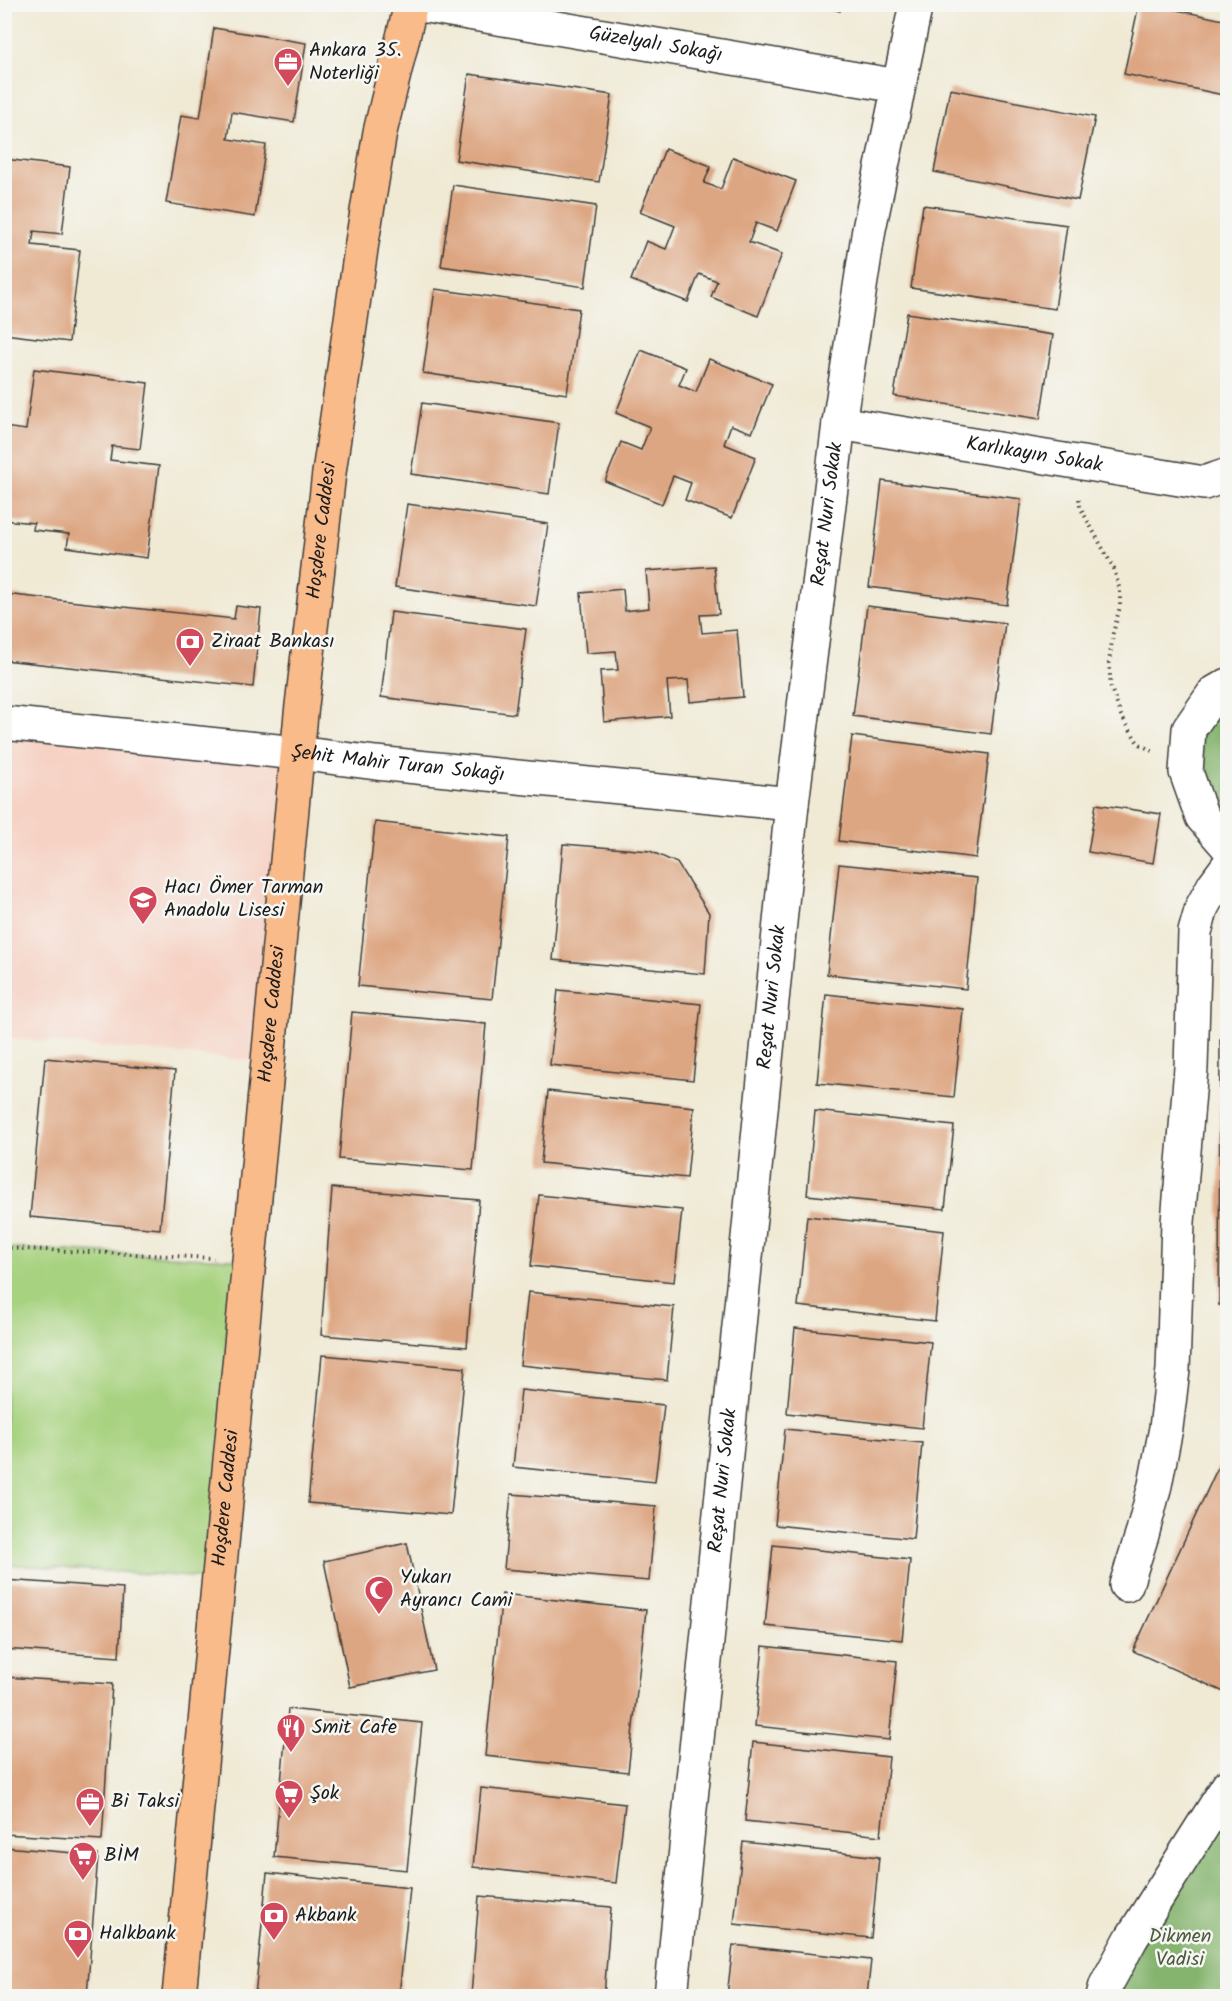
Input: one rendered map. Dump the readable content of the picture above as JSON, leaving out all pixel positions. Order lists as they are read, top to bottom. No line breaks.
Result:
{"streets":{"main road":["Hoşdere Caddesi"],"street":["Güzelyalı Sokağı","Karlıkayın Sokak","Reşat Nuri Sokak","Şehit Mahir Turan Sokağı"]},"crossings":[["Güzelyalı Sokağı","Reşat Nuri Sokak"],["Güzelyalı Sokağı","Hoşdere Caddesi"],["Karlıkayın Sokak","Reşat Nuri Sokak"],["Reşat Nuri Sokak","Şehit Mahir Turan Sokağı"],["Hoşdere Caddesi","Şehit Mahir Turan Sokağı"]],"parks":["Dikmen Vadisi"],"places":{"office":["Ankara 35. Noterliği","Bi Taksi"],"bank":["Ziraat Bankası","Akbank","Halkbank"],"school or university":["Hacı Ömer Tarman Anadolu Lisesi"],"mosque":["Yukarı Ayrancı Cami"],"restaurant":["Smit Cafe"],"supermarket":["Şok","BİM"]}}
